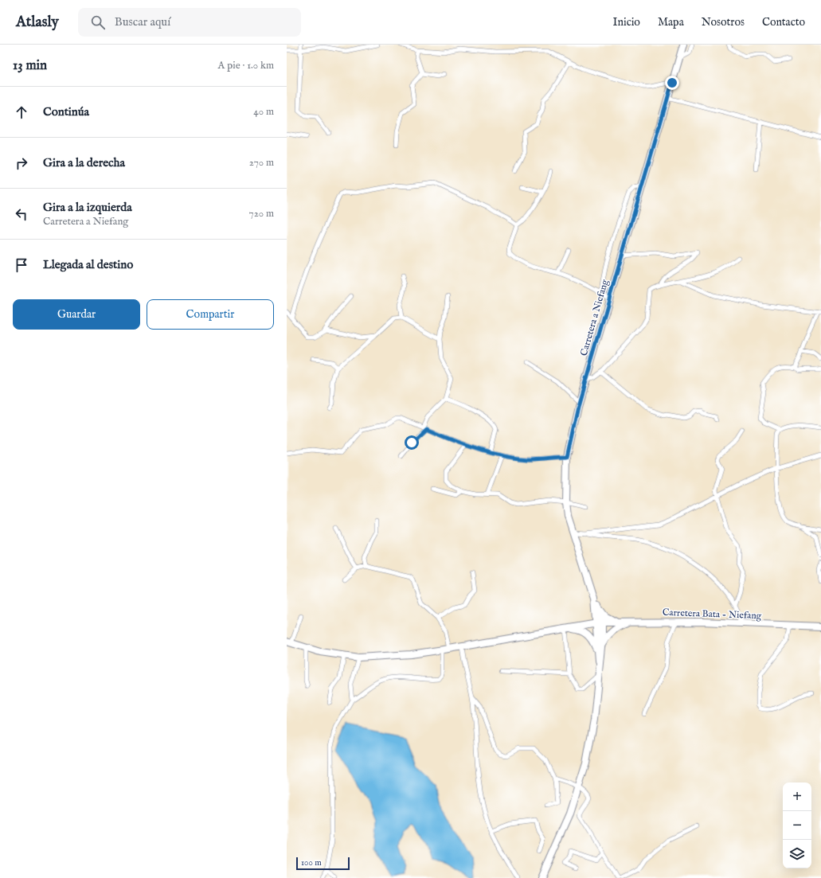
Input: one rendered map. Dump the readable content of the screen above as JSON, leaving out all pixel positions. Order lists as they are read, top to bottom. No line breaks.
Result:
{"streets":{"main road":["Carretera a Niefang","Carretera Bata - Niefang"]},"scale_bar":"100 m","page":{"header":"Atlasly","search":"Buscar aquí","nav":["Inicio","Mapa","Nosotros","Contacto"],"heading":["13 min","A pie · 1.0 km"],"list":[["Continúa","40 m"],["Gira a la derecha","270 m"],["Gira a la izquierda","Carretera a Niefang","720 m"],"Llegada al destino"],"buttons":["Guardar","Compartir"],"map_buttons":["+","−"],"scale":"100 m"}}
